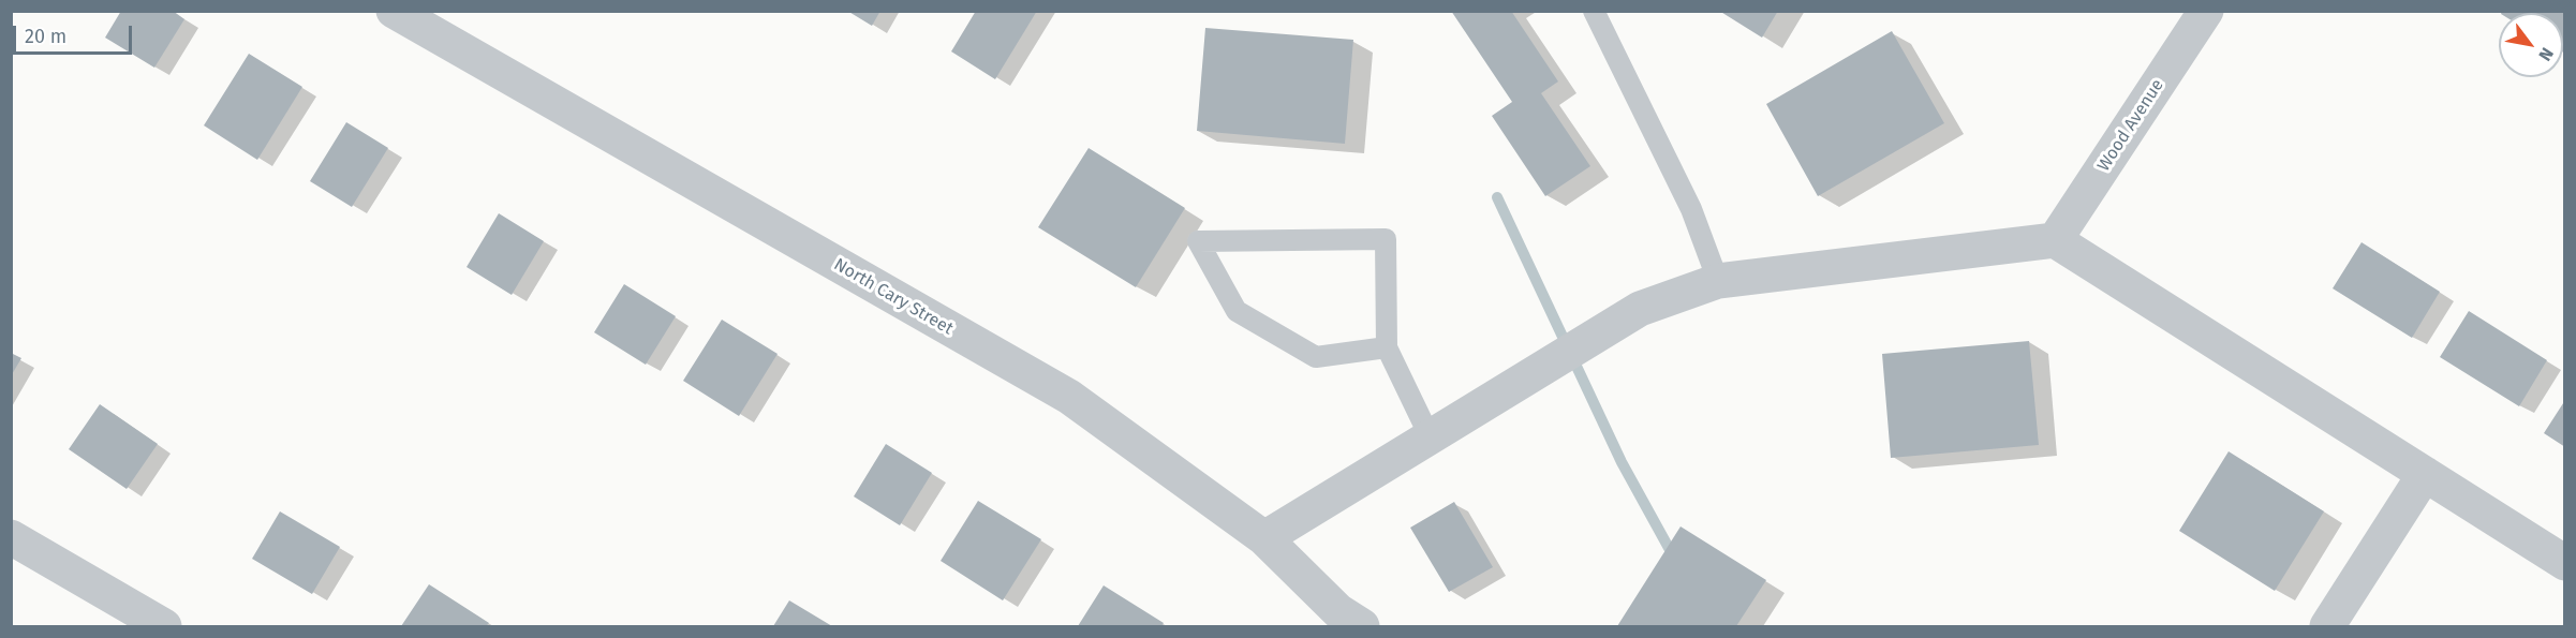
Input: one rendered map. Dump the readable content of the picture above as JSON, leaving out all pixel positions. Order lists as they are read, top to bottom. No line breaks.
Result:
{"streets":{"street":["Wood Avenue","North Cary Street"]},"scale_bar":"20 m","north":"bottom right"}
